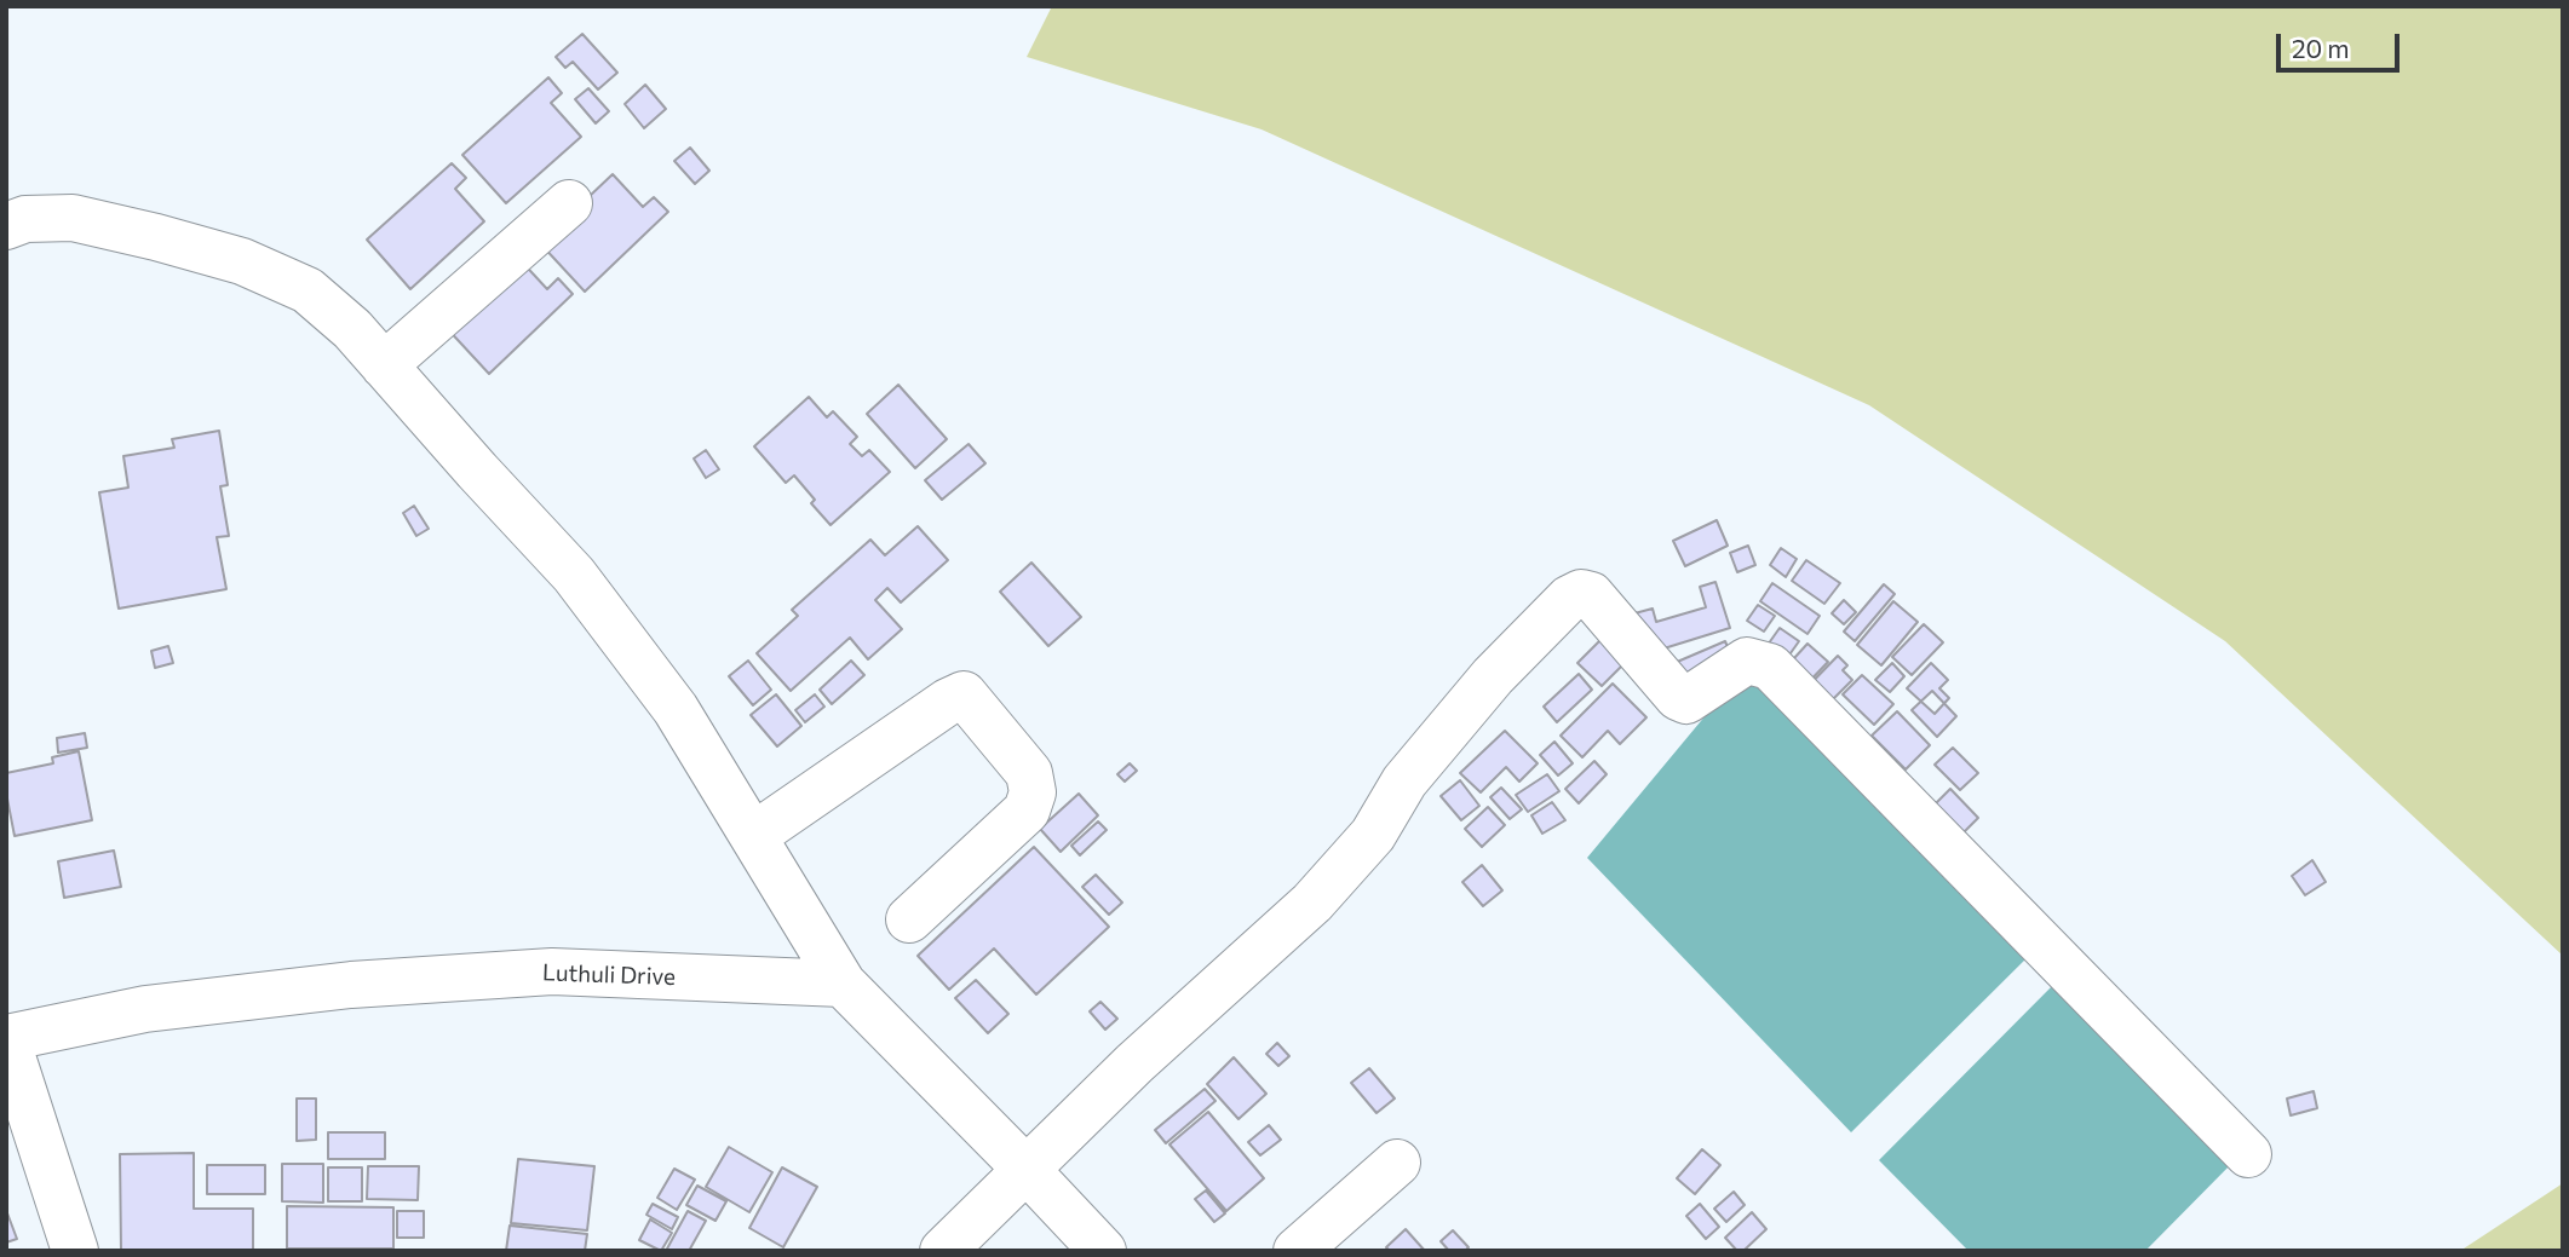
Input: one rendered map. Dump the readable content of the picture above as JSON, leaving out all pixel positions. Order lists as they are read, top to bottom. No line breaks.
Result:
{"streets":{"street":["Luthuli Drive"]},"scale_bar":"20 m"}
